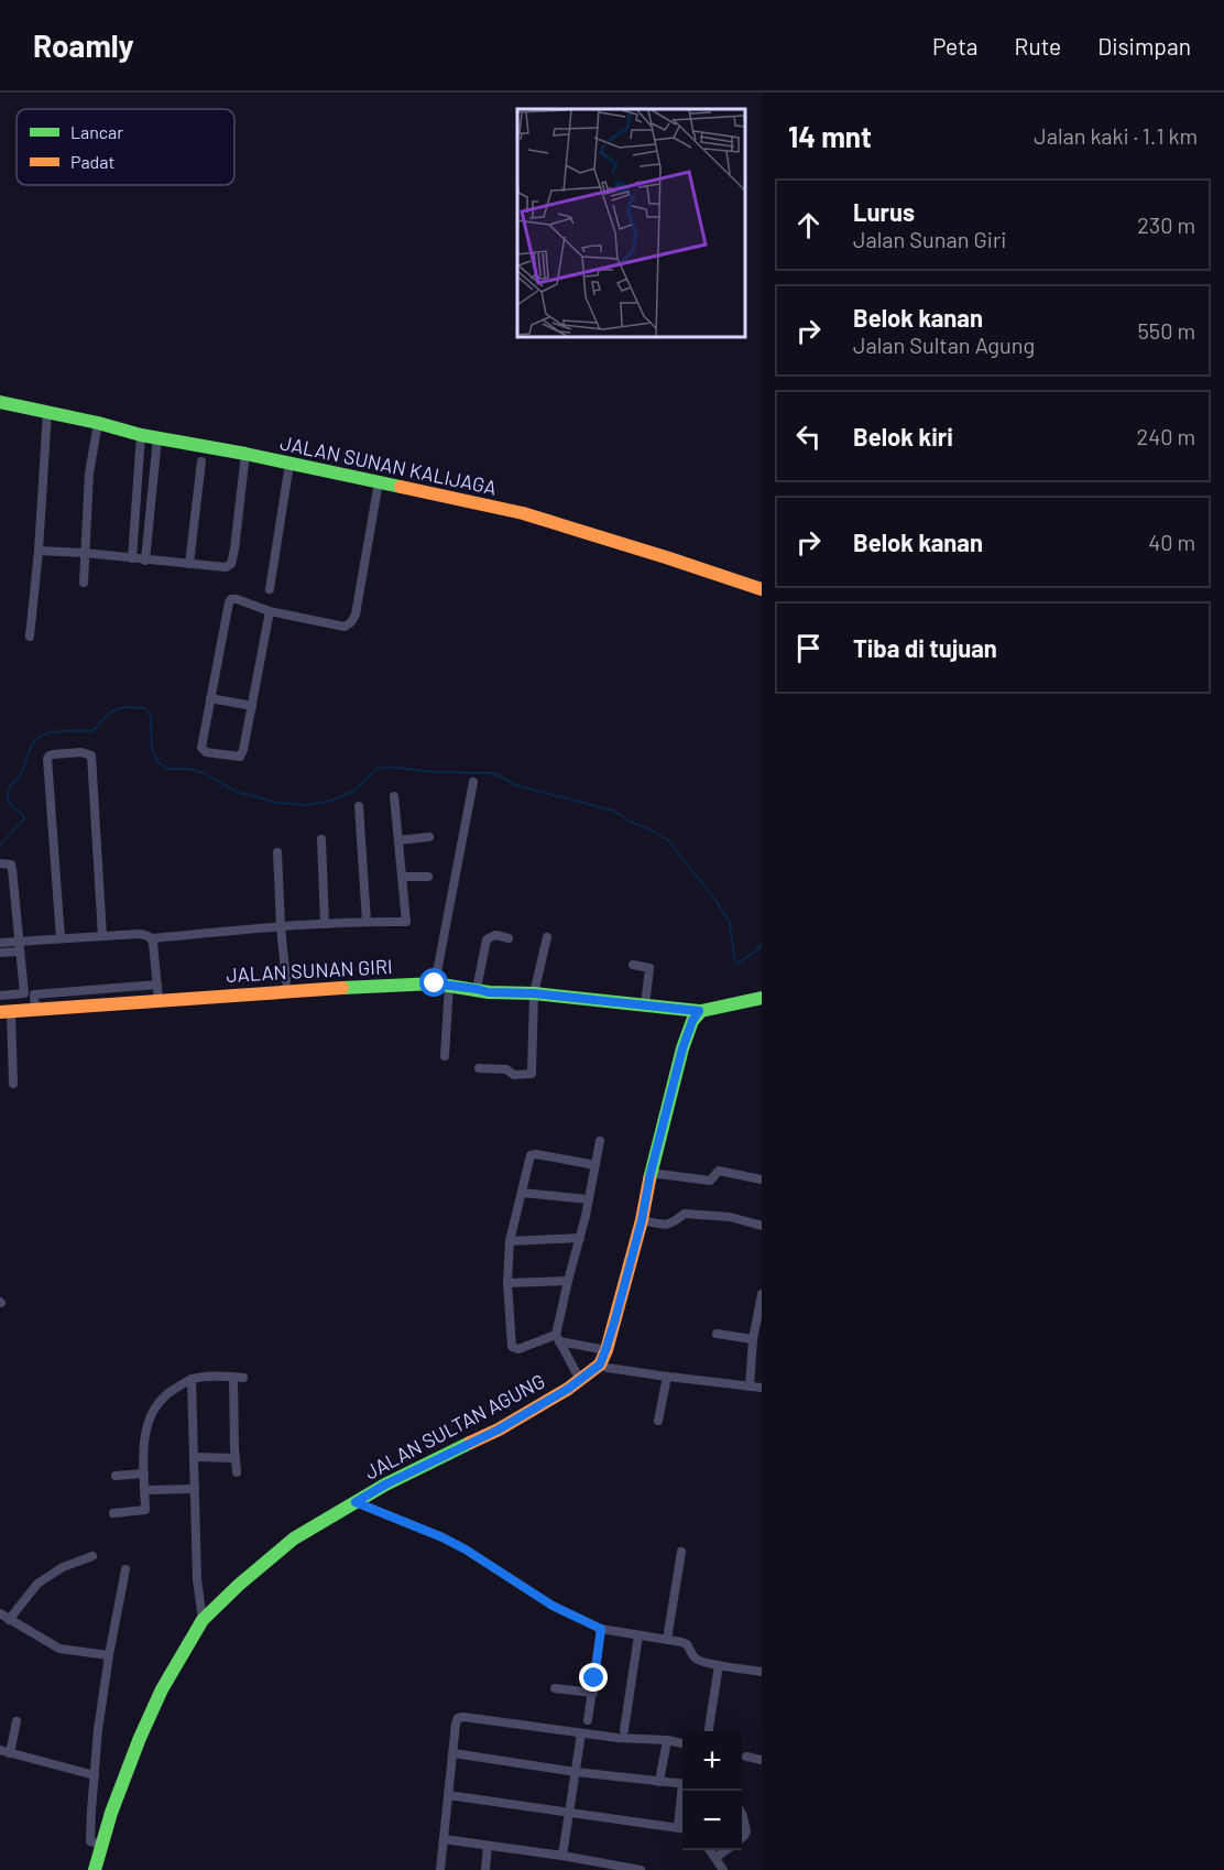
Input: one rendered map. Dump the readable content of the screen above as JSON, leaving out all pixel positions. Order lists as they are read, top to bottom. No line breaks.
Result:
{"streets":{"street":["JALAN SUNAN KALIJAGA","JALAN SUNAN GIRI","JALAN SULTAN AGUNG"]},"legend":["Lancar","Padat"],"page":{"header":"Roamly","nav":["Peta","Rute","Disimpan"],"heading":["14 mnt","Jalan kaki · 1.1 km"],"list":[["Lurus","Jalan Sunan Giri","230 m"],["Belok kanan","Jalan Sultan Agung","550 m"],["Belok kiri","240 m"],["Belok kanan","40 m"],"Tiba di tujuan"],"map_buttons":["+","−"]}}
